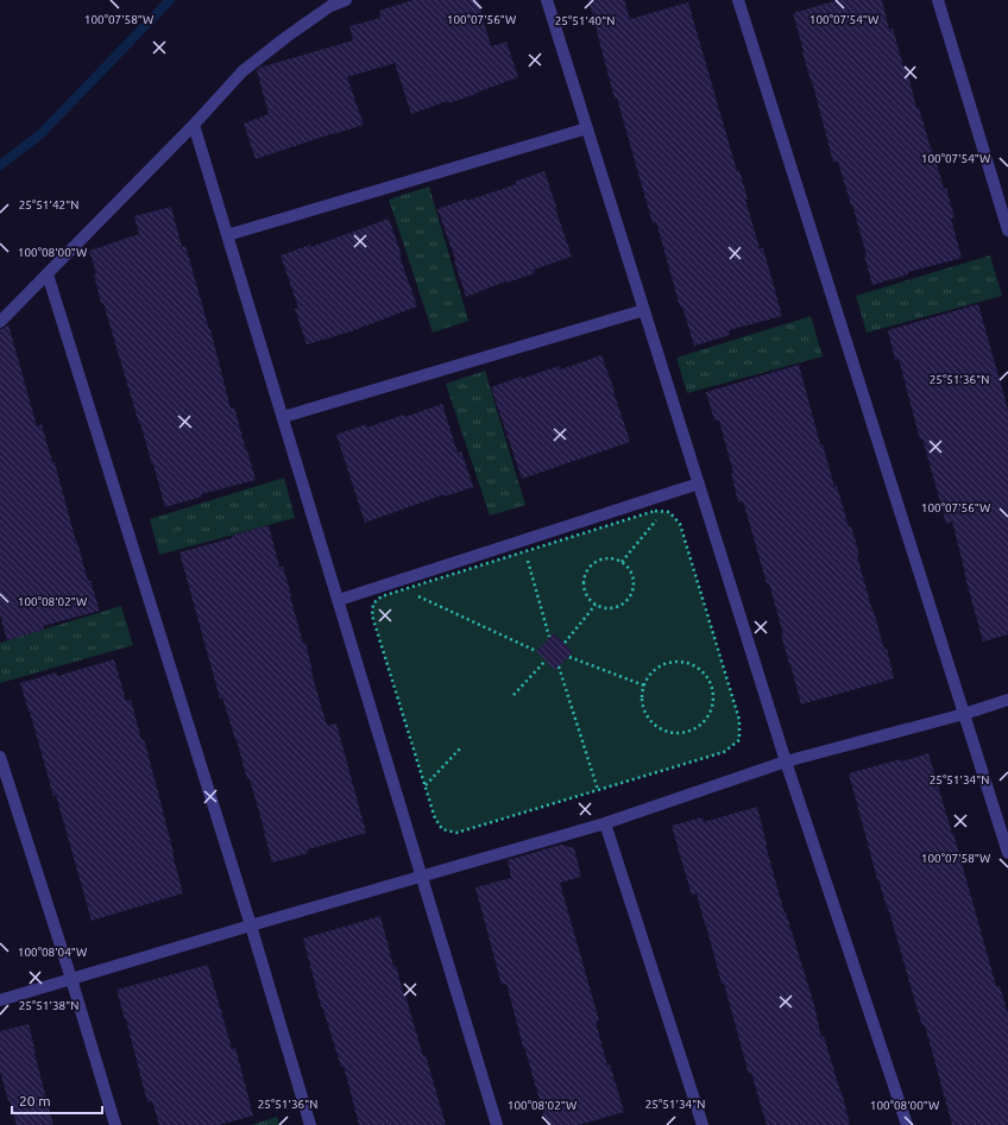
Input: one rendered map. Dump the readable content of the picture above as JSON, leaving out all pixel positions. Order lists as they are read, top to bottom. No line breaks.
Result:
{"scale_bar":"20 m","coordinates":["100°07'58\"W","100°07'56\"W","100°07'54\"W","25°51'40\"N","25°51'42\"N","100°08'00\"W","25°51'36\"N","100°08'02\"W","25°51'34\"N","100°08'04\"W","25°51'38\"N"]}
